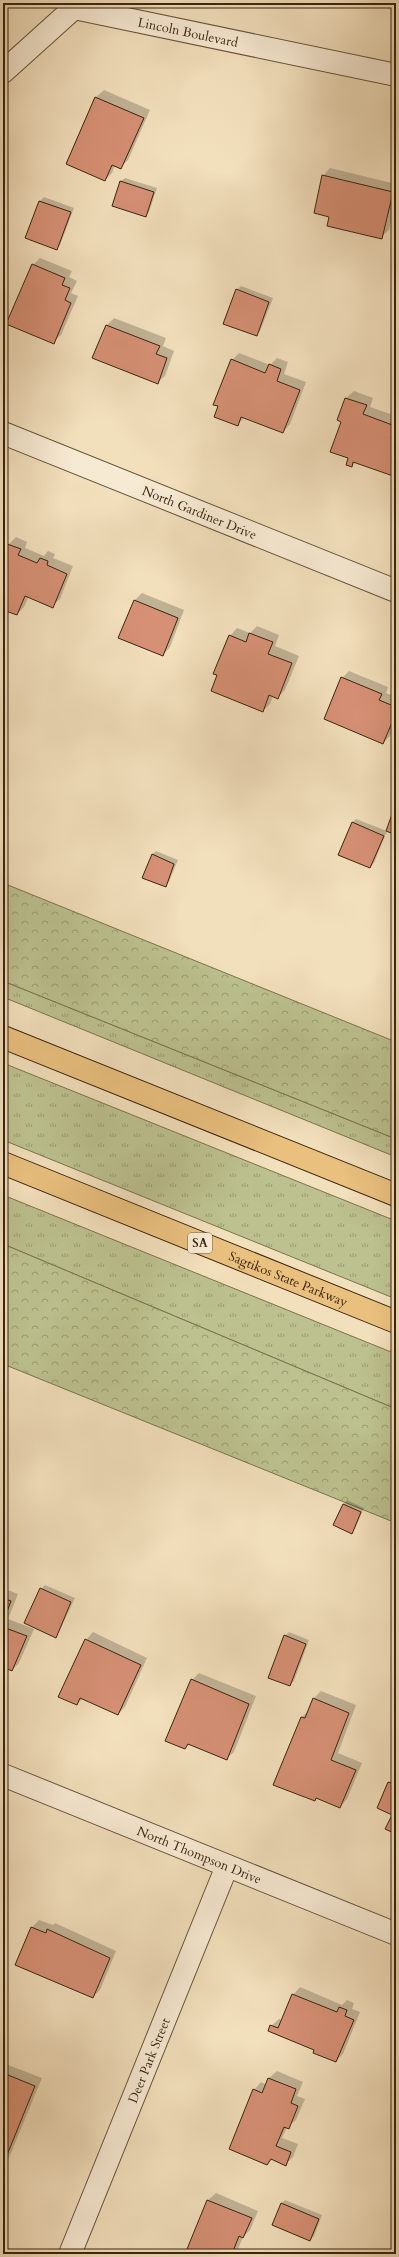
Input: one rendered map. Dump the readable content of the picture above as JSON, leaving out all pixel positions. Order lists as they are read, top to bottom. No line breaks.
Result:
{"streets":{"highway":["SA","Sagtikos State Parkway"],"street":["Lincoln Boulevard","North Gardiner Drive","North Thompson Drive","Deer Park Street"]},"crossings":[["North Thompson Drive","Deer Park Street"]]}
